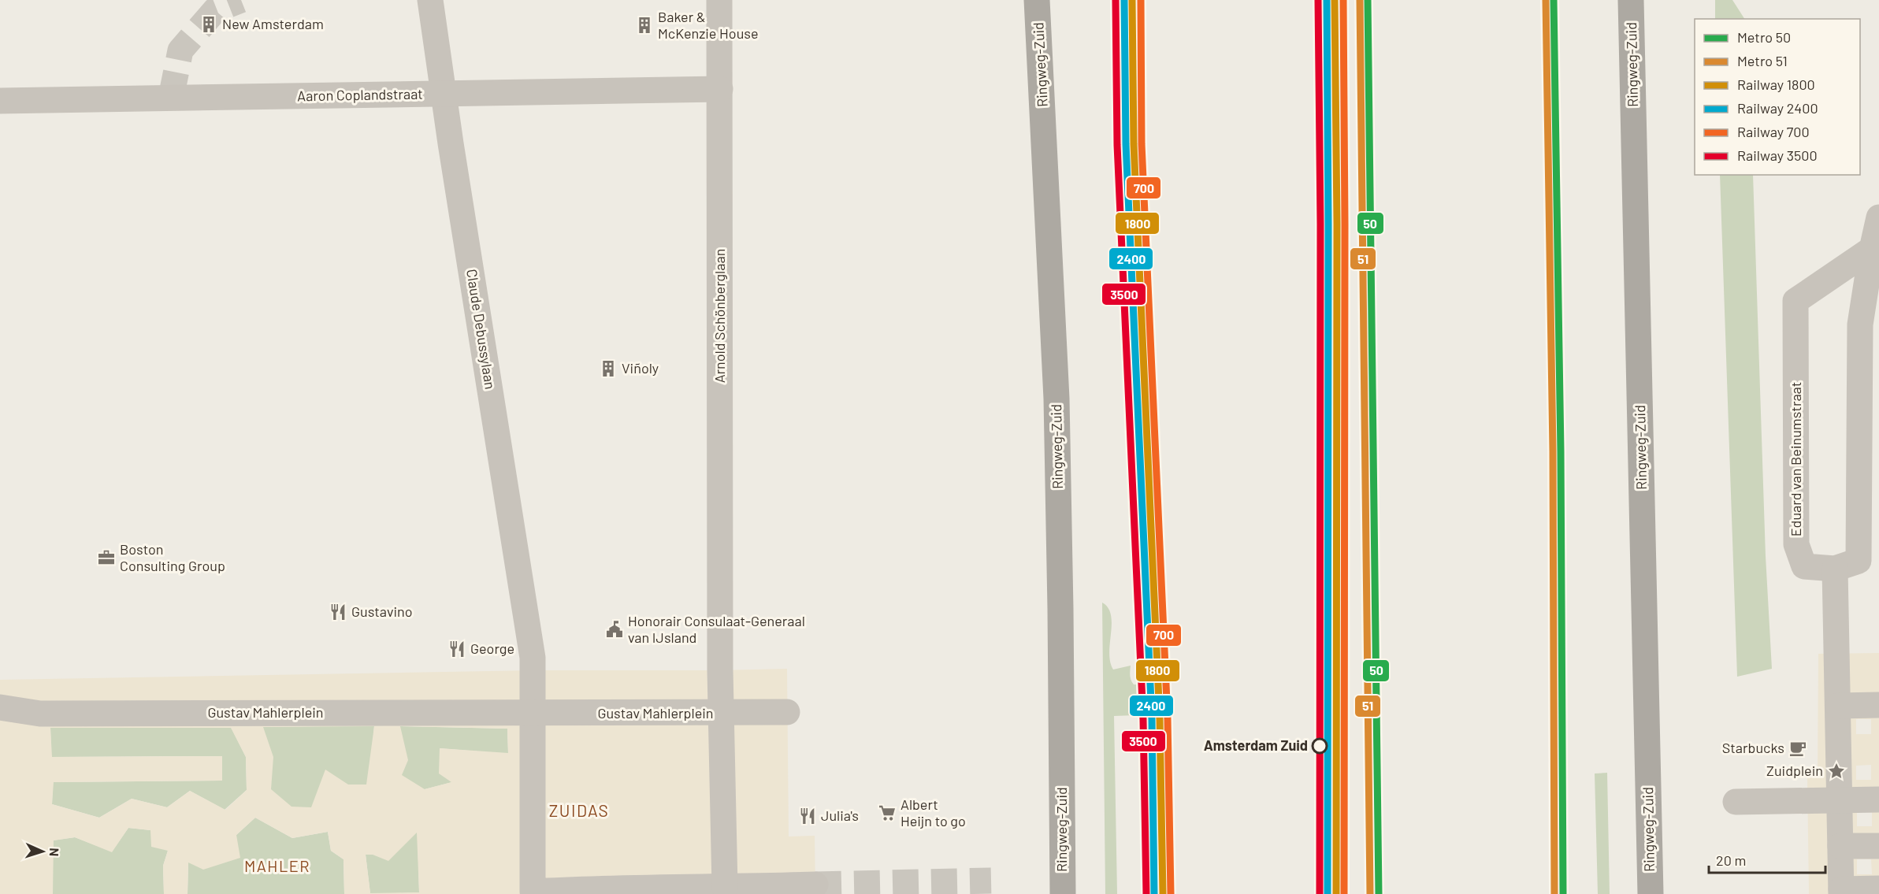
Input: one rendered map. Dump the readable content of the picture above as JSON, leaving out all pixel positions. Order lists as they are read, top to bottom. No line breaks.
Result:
{"streets":{"highway":["Ringweg-Zuid"],"street":["Aaron Coplandstraat","Arnold Schönberglaan","Claude Debussylaan","Eduard van Beinumstraat","Gustav Mahlerplein"]},"crossings":[["Aaron Coplandstraat","Arnold Schönberglaan"],["Aaron Coplandstraat","Claude Debussylaan"],["Arnold Schönberglaan","Gustav Mahlerplein"],["Claude Debussylaan","Gustav Mahlerplein"]],"districts":["ZUIDAS","MAHLER"],"places":{"building":["New Amsterdam","Baker & McKenzie House","Viñoly"],"office":["Boston Consulting Group"],"restaurant":["Gustavino","George","Julia's"],"public building":["Honorair Consulaat-Generaal van IJsland"],"other":["Amsterdam Zuid"],"cafe":["Starbucks"],"place":["Zuidplein"],"supermarket":["Albert Heijn to go"]},"lines":["metro line 50","metro line 51","rail line 1800","rail line 2400","rail line 700","rail line 3500"],"legend":["Metro 50","Metro 51","Railway 1800","Railway 2400","Railway 700","Railway 3500"],"scale_bar":"20 m","north":"right"}
